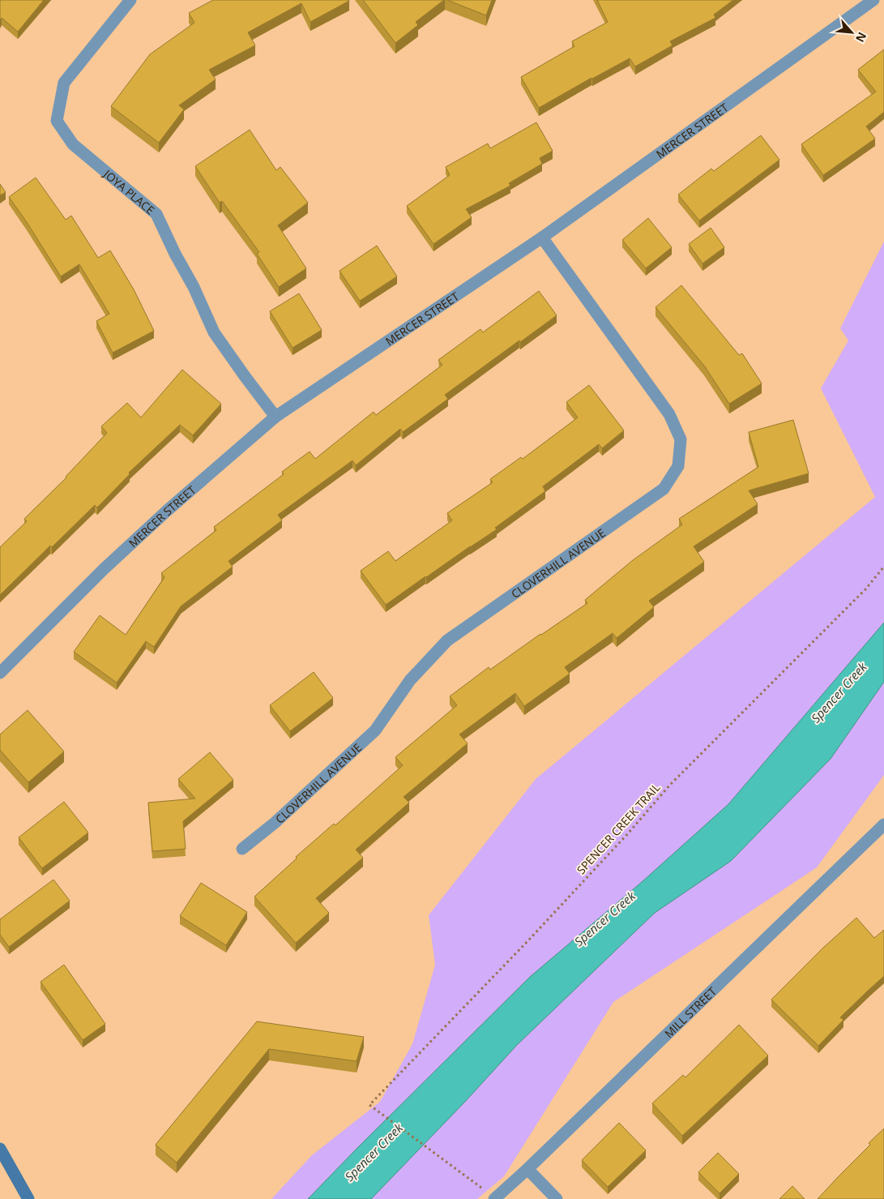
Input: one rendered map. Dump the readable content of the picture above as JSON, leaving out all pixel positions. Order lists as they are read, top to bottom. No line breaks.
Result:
{"streets":{"street":["MERCER STREET","JOYA PLACE","CLOVERHILL AVENUE","MILL STREET"],"path":["SPENCER CREEK TRAIL"]},"crossings":[["MERCER STREET","JOYA PLACE"],["MERCER STREET","CLOVERHILL AVENUE"],["SPENCER CREEK TRAIL","MILL STREET"]],"water":["Spencer Creek"],"north":"bottom right"}
